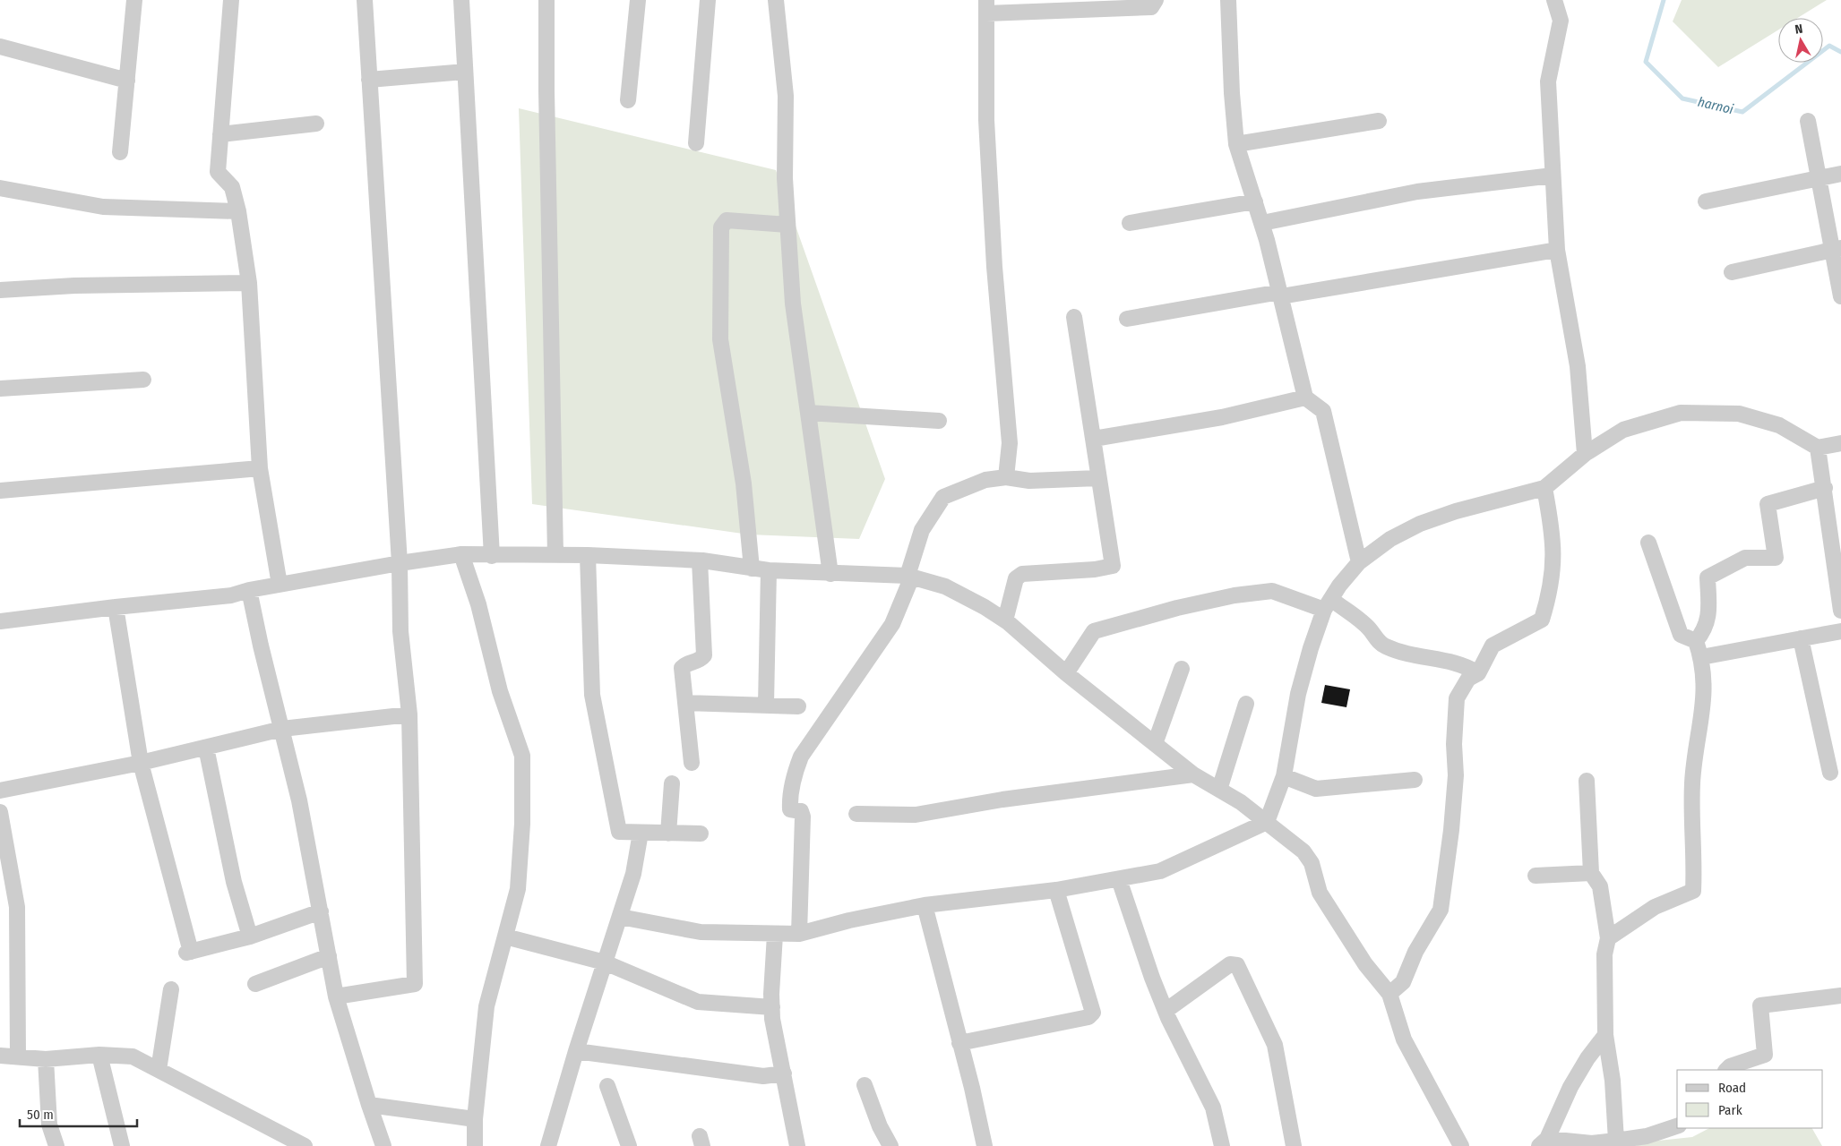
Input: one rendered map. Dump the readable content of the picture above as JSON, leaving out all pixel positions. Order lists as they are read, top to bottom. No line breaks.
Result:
{"water":["harnoi"],"legend":["Road","Park"],"scale_bar":"50 m","north":"top"}
